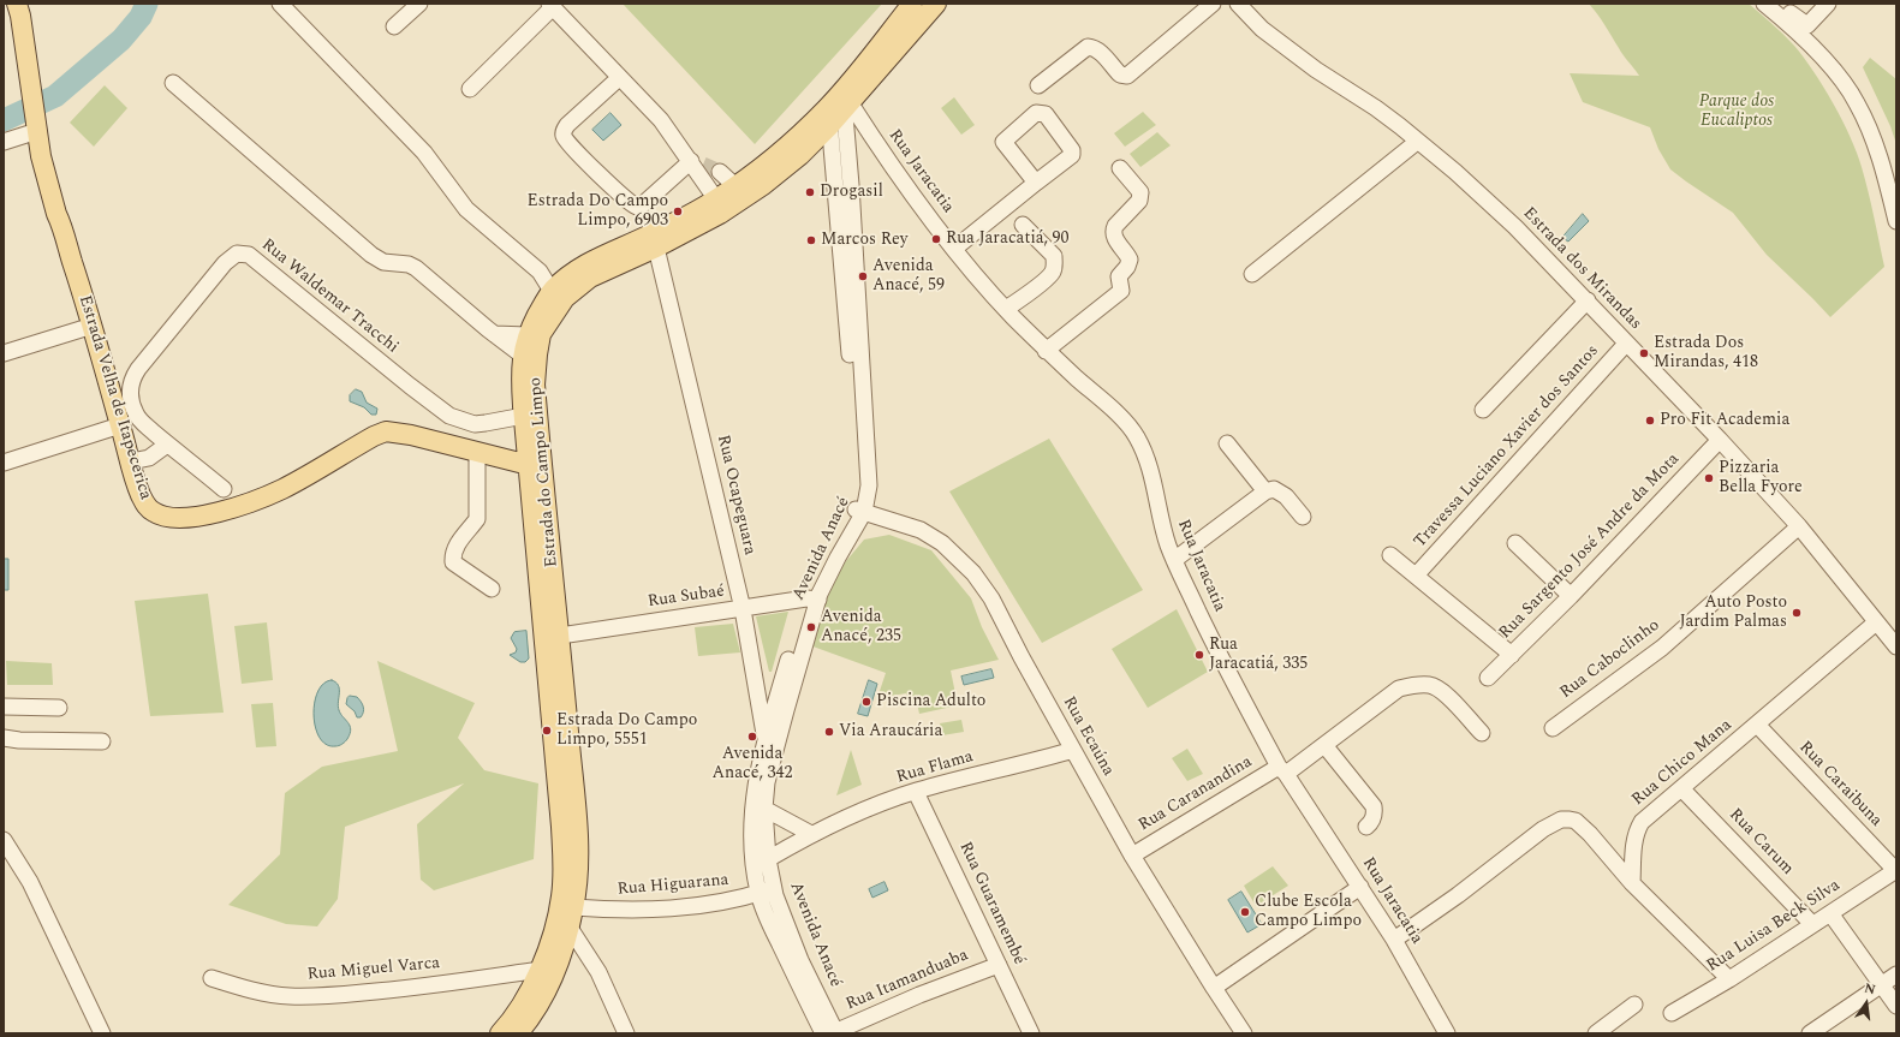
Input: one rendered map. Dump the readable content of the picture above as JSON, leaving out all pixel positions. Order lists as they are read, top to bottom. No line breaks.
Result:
{"streets":{"main road":["Estrada Velha de Itapecerica","Estrada do Campo Limpo"],"street":["Rua Jaracatia","Estrada dos Mirandas","Rua Waldemar Tracchi","Travessa Luciano Xavier dos Santos","Rua Ocapeguara","Rua Sargento José Andre da Mota","Avenida Anacé","Rua Subaé","Rua Caboclinho","Rua Ecaúna","Rua Chico Mana","Rua Flama","Rua Caraibuna","Rua Caranandina","Rua Carum","Rua Higuarana","Rua Guaramembé","Rua Luisa Beck Silva","Rua Miguel Varca","Rua Itamanduaba"]},"crossings":[["Rua Jaracatia","Estrada do Campo Limpo"],["Rua Jaracatia","Avenida Anacé"],["Rua Jaracatia","Rua Caranandina"],["Estrada dos Mirandas","Travessa Luciano Xavier dos Santos"],["Estrada dos Mirandas","Rua Sargento José Andre da Mota"],["Estrada dos Mirandas","Rua Caboclinho"],["Estrada dos Mirandas","Rua Chico Mana"],["Rua Waldemar Tracchi","Estrada do Campo Limpo"],["Estrada Velha de Itapecerica","Estrada do Campo Limpo"],["Estrada do Campo Limpo","Rua Ocapeguara"],["Estrada do Campo Limpo","Avenida Anacé"],["Estrada do Campo Limpo","Rua Subaé"],["Estrada do Campo Limpo","Rua Higuarana"],["Estrada do Campo Limpo","Rua Miguel Varca"],["Rua Ocapeguara","Avenida Anacé"],["Rua Ocapeguara","Rua Subaé"],["Avenida Anacé","Rua Subaé"],["Avenida Anacé","Rua Ecaúna"],["Avenida Anacé","Rua Flama"],["Avenida Anacé","Rua Higuarana"],["Avenida Anacé","Rua Itamanduaba"],["Rua Ecaúna","Rua Flama"],["Rua Ecaúna","Rua Caranandina"],["Rua Chico Mana","Rua Caraibuna"],["Rua Chico Mana","Rua Carum"],["Rua Flama","Rua Guaramembé"],["Rua Caraibuna","Rua Luisa Beck Silva"],["Rua Carum","Rua Luisa Beck Silva"],["Rua Guaramembé","Rua Itamanduaba"]],"parks":["Parque dos Eucaliptos"],"places":["Drogasil","Estrada Do Campo Limpo, 6903","Rua Jaracatiá, 90","Marcos Rey","Avenida Anacé, 59","Estrada Dos Mirandas, 418","Pro Fit Academia","Pizzaria Bella Fyore","Auto Posto Jardim Palmas","Avenida Anacé, 235","Rua Jaracatiá, 335","Piscina Adulto","Estrada Do Campo Limpo, 5551","Via Araucária","Avenida Anacé, 342","Clube Escola Campo Limpo"],"north":"top"}
